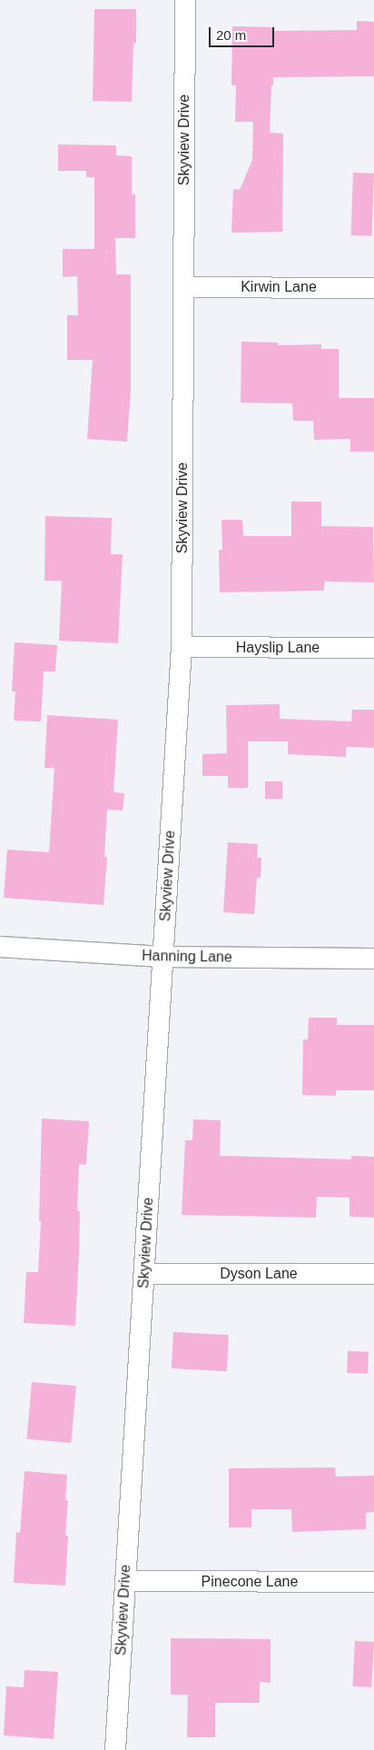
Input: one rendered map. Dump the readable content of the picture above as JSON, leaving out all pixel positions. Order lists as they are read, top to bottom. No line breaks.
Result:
{"streets":{"street":["Skyview Drive","Kirwin Lane","Hayslip Lane","Hanning Lane","Dyson Lane","Pinecone Lane"]},"crossings":[["Skyview Drive","Kirwin Lane"],["Skyview Drive","Hayslip Lane"],["Skyview Drive","Hanning Lane"],["Skyview Drive","Dyson Lane"],["Skyview Drive","Pinecone Lane"]],"scale_bar":"20 m"}
